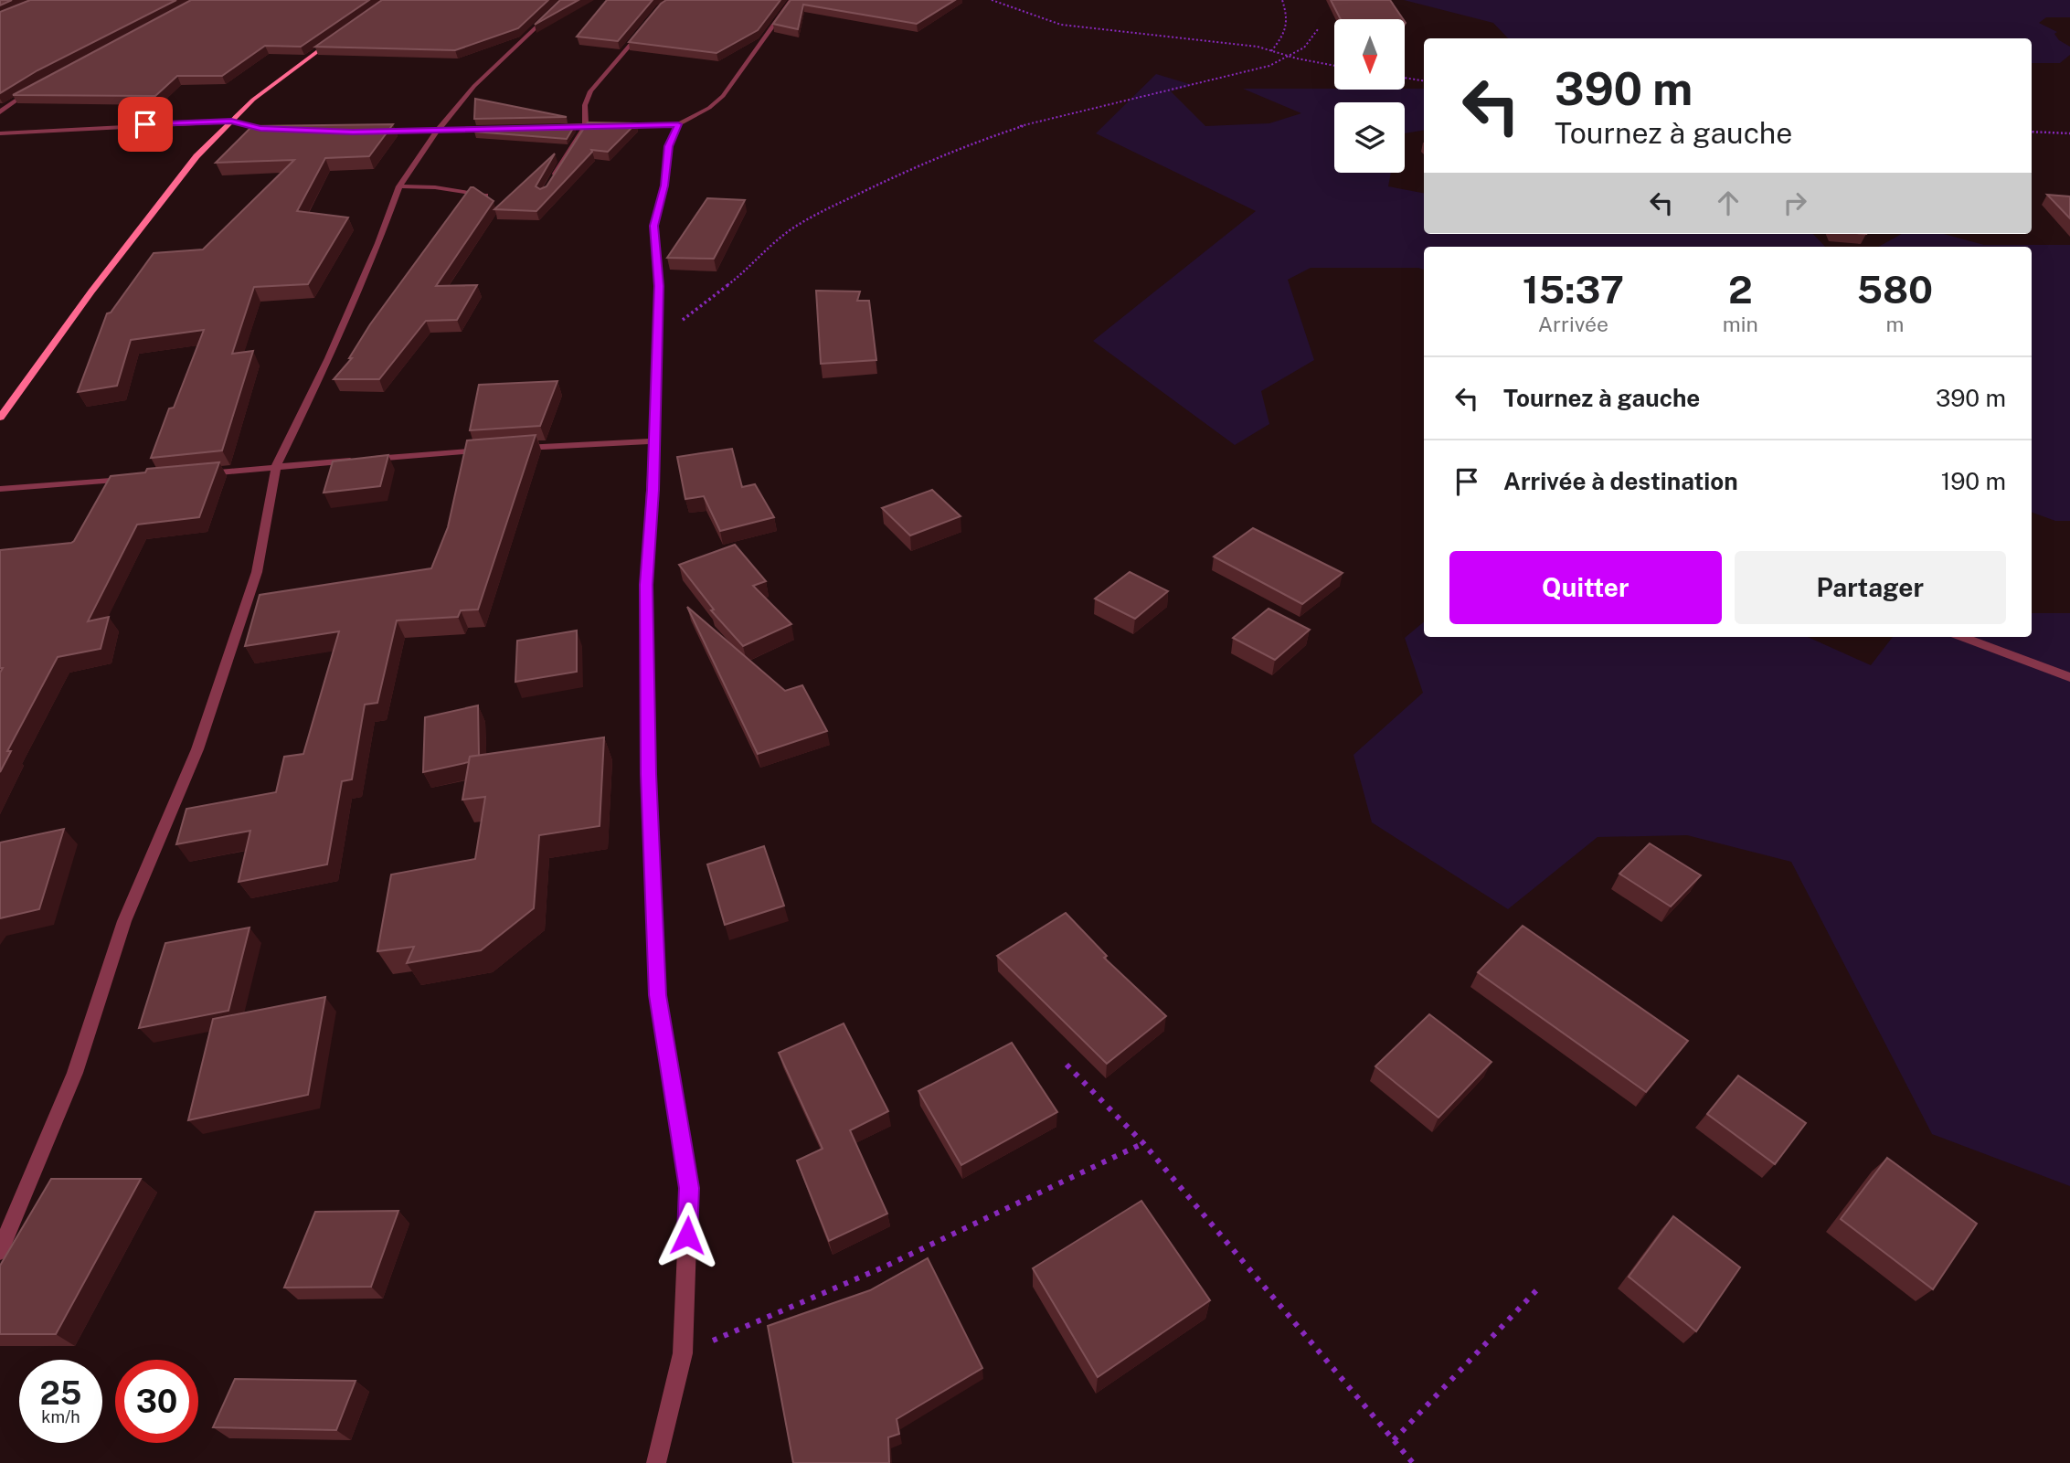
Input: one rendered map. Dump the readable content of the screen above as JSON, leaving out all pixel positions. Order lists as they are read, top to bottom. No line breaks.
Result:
{"north":"bottom","page":{"turn":["390 m","Tournez à gauche"],"eta":["15:37","Arrivée","2","min","580","m"],"list":[{"name":"Tournez à gauche","value":"390 m"},{"name":"Arrivée à destination","value":"190 m"}],"buttons":["Quitter","Partager"],"speed":"25 km/h","limit":"30"}}
